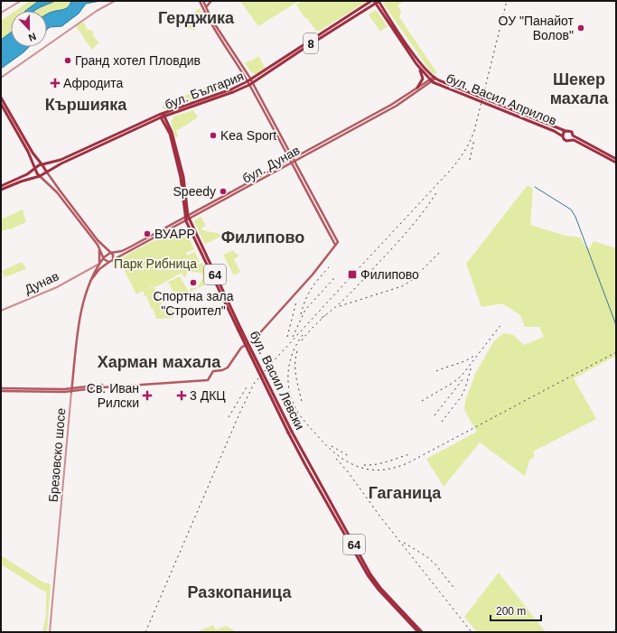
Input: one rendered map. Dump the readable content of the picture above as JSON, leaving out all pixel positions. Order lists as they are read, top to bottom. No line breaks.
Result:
{"streets":{"main road":["8","бул. България","бул. Васил Априлов","бул. Дунав","64","бул. Васил Левски","Брезовско шосе"],"street":["Дунав"]},"crossings":[["8","бул. България"],["бул. България","бул. Васил Левски"],["бул. Васил Априлов","бул. Дунав"],["бул. Дунав","бул. Васил Левски"],["бул. Дунав","Брезовско шосе"],["Дунав","Брезовско шосе"]],"districts":["Герджика","Шекер махала","Кършияка","Филипово","Харман махала","Гаганица","Разкопаница"],"parks":["Парк Рибница"],"places":{"other":["ОУ \"Панайот Волов\"","Гранд хотел Пловдив","Kea Sport","Speedy","ВУАРР","Спортна зала \"Строител\""],"health":["Афродита","Св. Иван Рилски","3 ДКЦ"],"transit":["Филипово"]},"scale_bar":"200 m","north":"bottom"}
